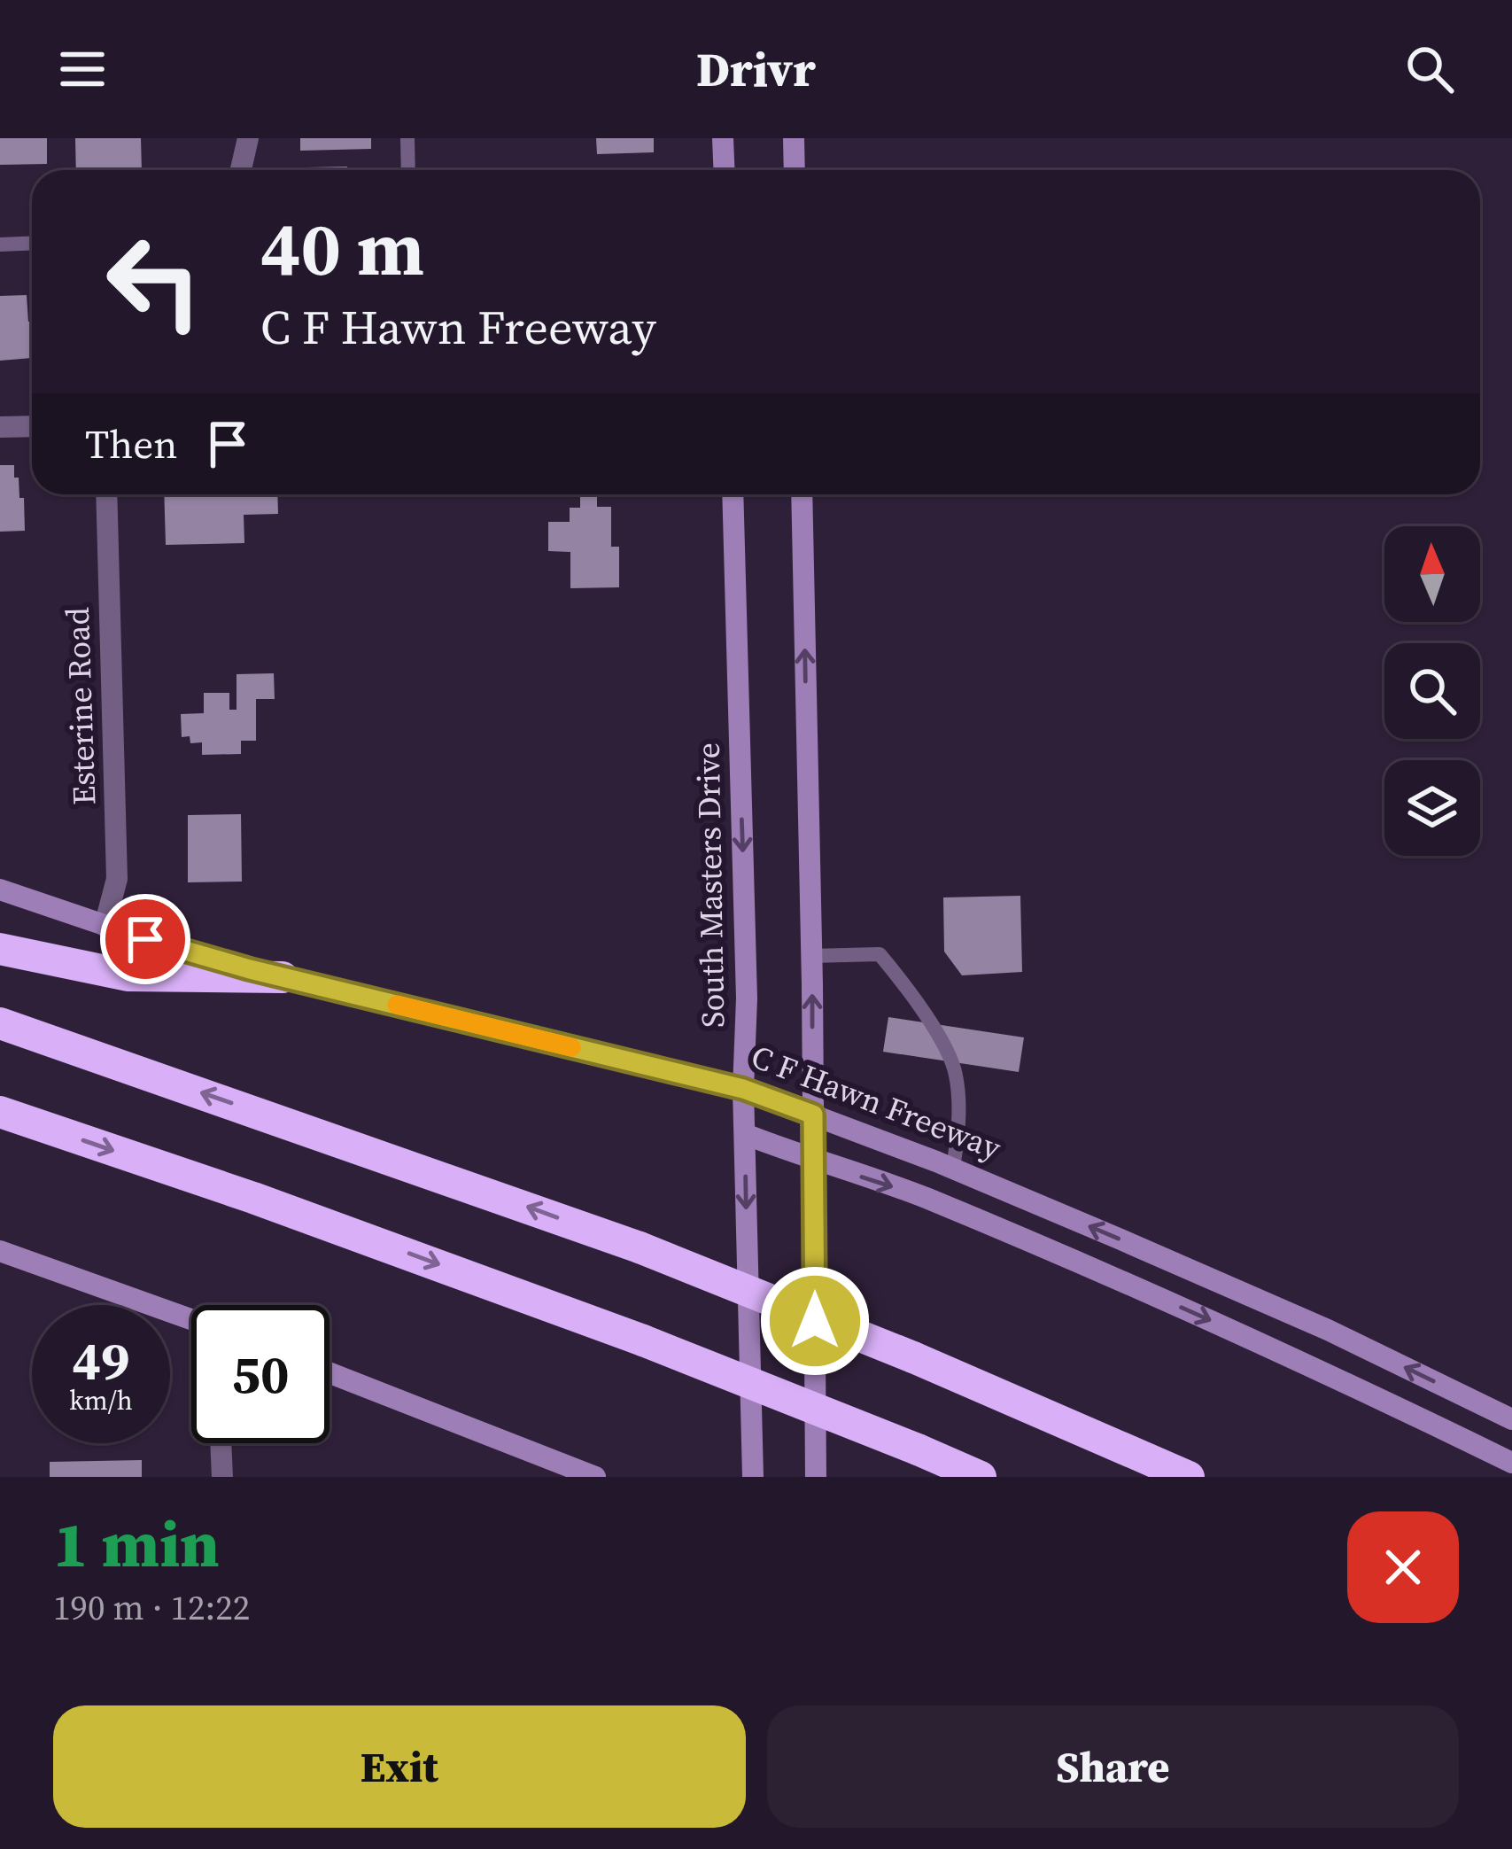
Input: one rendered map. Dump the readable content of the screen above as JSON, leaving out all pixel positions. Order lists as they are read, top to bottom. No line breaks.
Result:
{"streets":{"main road":["South Masters Drive","C F Hawn Freeway"],"street":["Esterine Road"]},"crossings":[["Esterine Road","C F Hawn Freeway"],["South Masters Drive","C F Hawn Freeway"]],"north":"top","page":{"header":"Drivr","turn":["40 m","C F Hawn Freeway"],"then":"Then","speed":"49 km/h","limit":"50","heading":["1 min","190 m · 12:22"],"buttons":["Exit","Share"]}}
